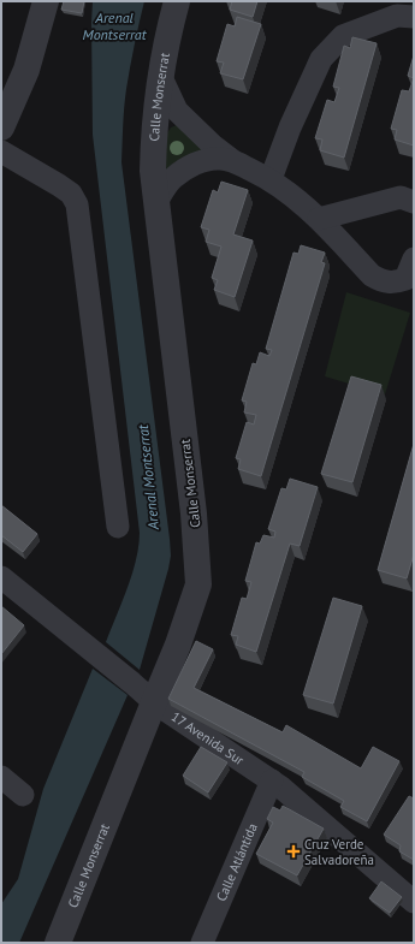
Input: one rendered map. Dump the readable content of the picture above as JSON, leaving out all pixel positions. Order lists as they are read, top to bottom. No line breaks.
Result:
{"streets":{"street":["Calle Monserrat","17 Avenida Sur","Calle Atlántida"]},"crossings":[["Calle Monserrat","17 Avenida Sur"],["17 Avenida Sur","Calle Atlántida"]],"water":["Arenal Montserrat"],"places":{"health":["Cruz Verde Salvadoreña"]}}
